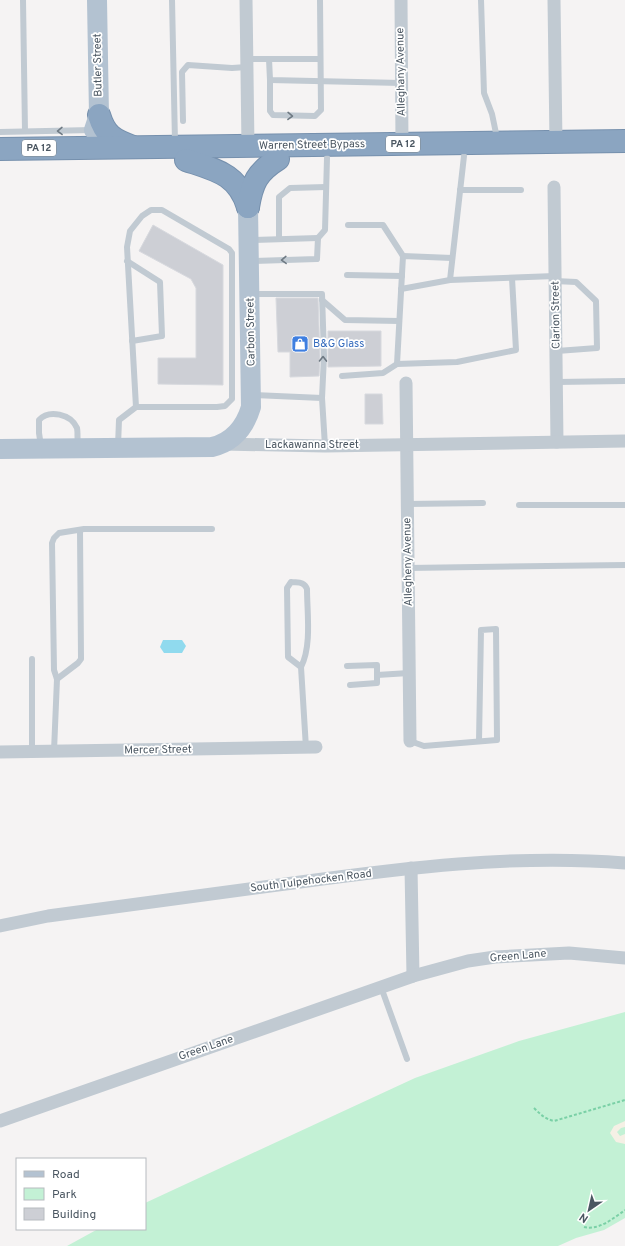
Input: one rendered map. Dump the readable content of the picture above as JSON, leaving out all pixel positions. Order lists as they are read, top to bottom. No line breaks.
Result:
{"streets":{"highway":["PA 12","Warren Street Bypass"],"main road":["Butler Street","Carbon Street","Lackawanna Street"],"street":["Alleghany Avenue","Clarion Street","Allegheny Avenue","Mercer Street","South Tulpehocken Road","Green Lane"]},"crossings":[["Alleghany Avenue","Warren Street Bypass"],["Clarion Street","Lackawanna Street"],["Carbon Street","Lackawanna Street"],["Lackawanna Street","Allegheny Avenue"]],"places":{"shop":["B&G Glass"]},"legend":["Road","Park","Building"],"north":"bottom left"}
